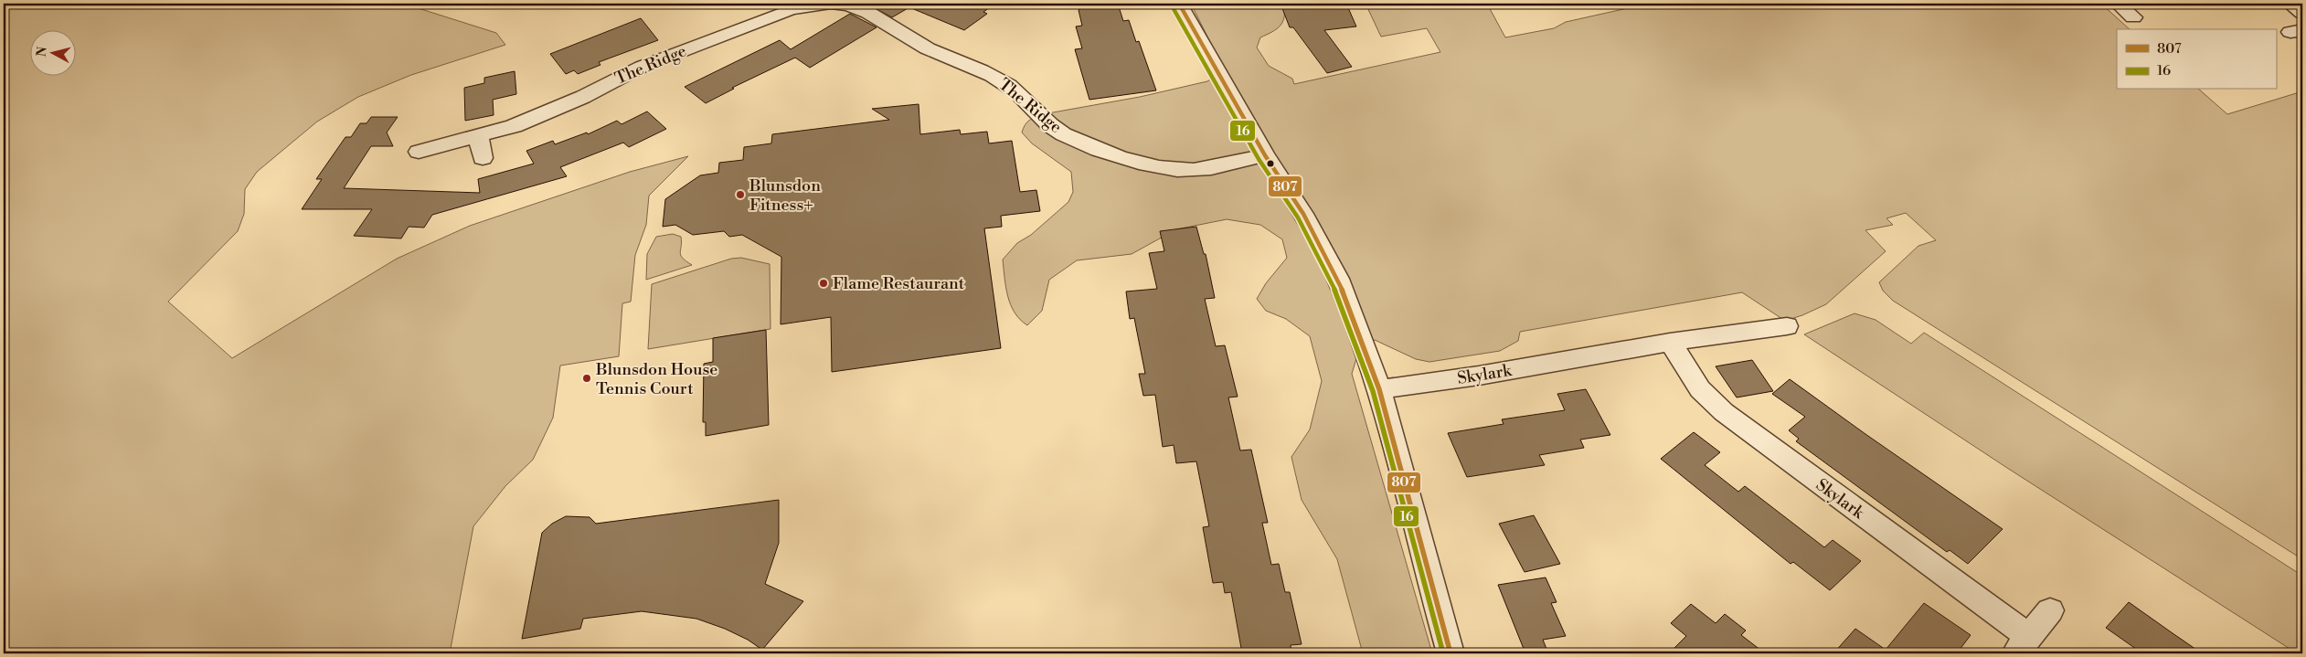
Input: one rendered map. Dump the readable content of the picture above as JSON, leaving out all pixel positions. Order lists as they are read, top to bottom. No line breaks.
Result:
{"streets":{"street":["The Ridge","Skylark"]},"places":["Blunsdon Fitness+","Flame Restaurant","Blunsdon House Tennis Court"],"lines":["transit line 807","transit line 16"],"legend":["807","16"],"north":"left"}
